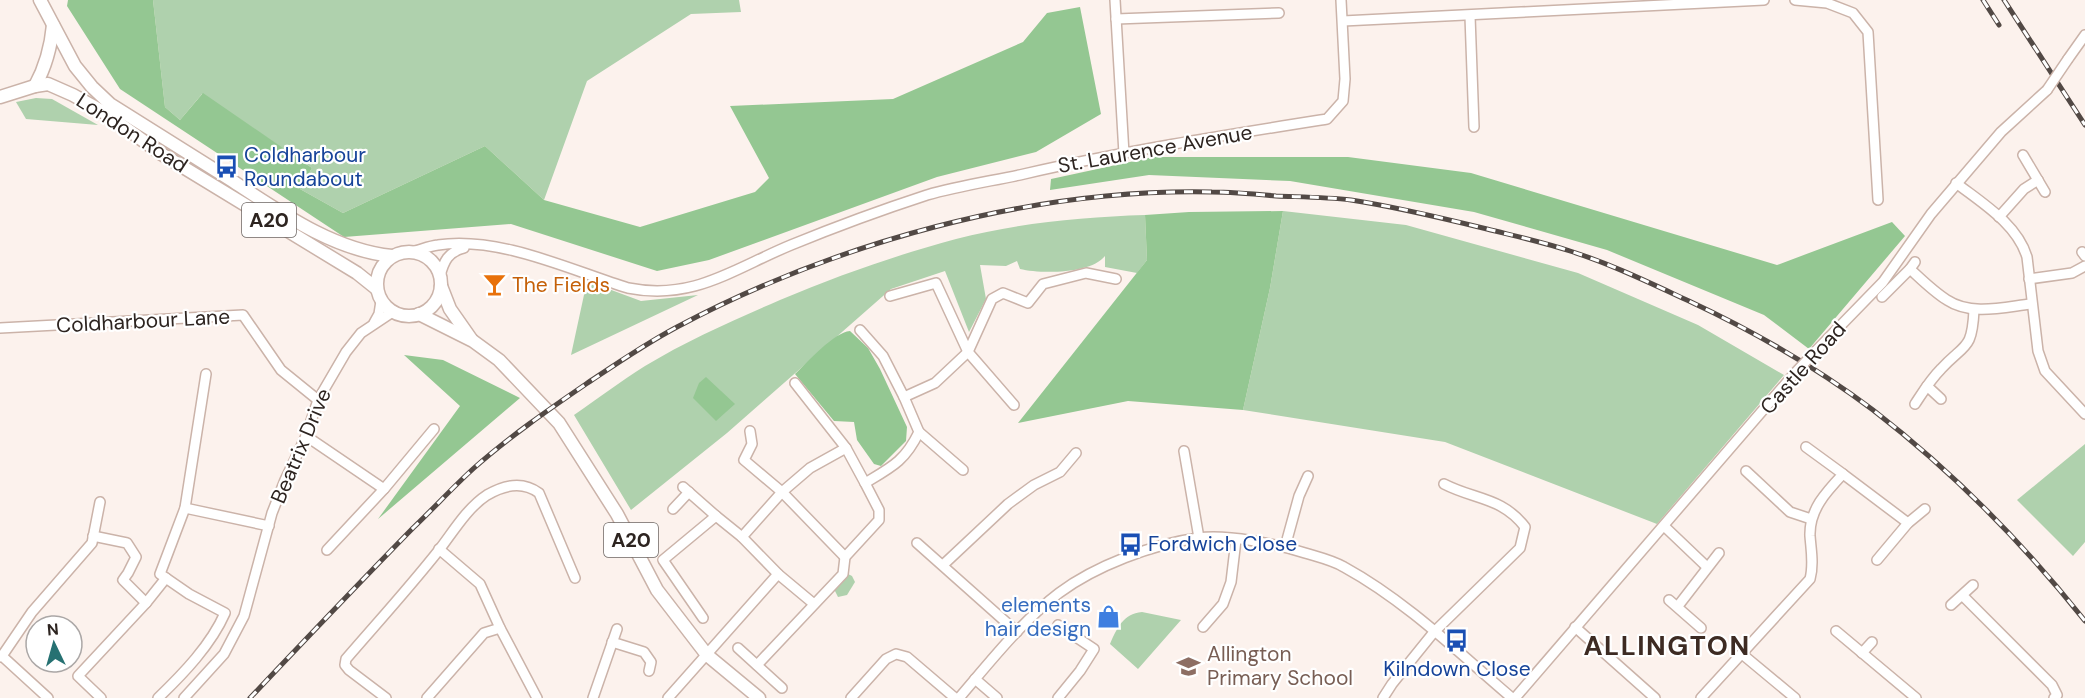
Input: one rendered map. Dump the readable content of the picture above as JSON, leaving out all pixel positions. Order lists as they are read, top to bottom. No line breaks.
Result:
{"streets":{"main road":["London Road","A20"],"street":["St. Laurence Avenue","Coldharbour Lane","Castle Road","Beatrix Drive"]},"crossings":[["London Road","St. Laurence Avenue"],["London Road","A20"],["London Road","Beatrix Drive"],["St. Laurence Avenue","A20"],["St. Laurence Avenue","Beatrix Drive"],["A20","Beatrix Drive"],["Coldharbour Lane","Beatrix Drive"]],"districts":["ALLINGTON"],"places":{"bus stop":["Coldharbour Roundabout","Fordwich Close","Kilndown Close"],"bar":["The Fields"],"shop":["elements hair design"],"school or university":["Allington Primary School"]},"north":"top"}
